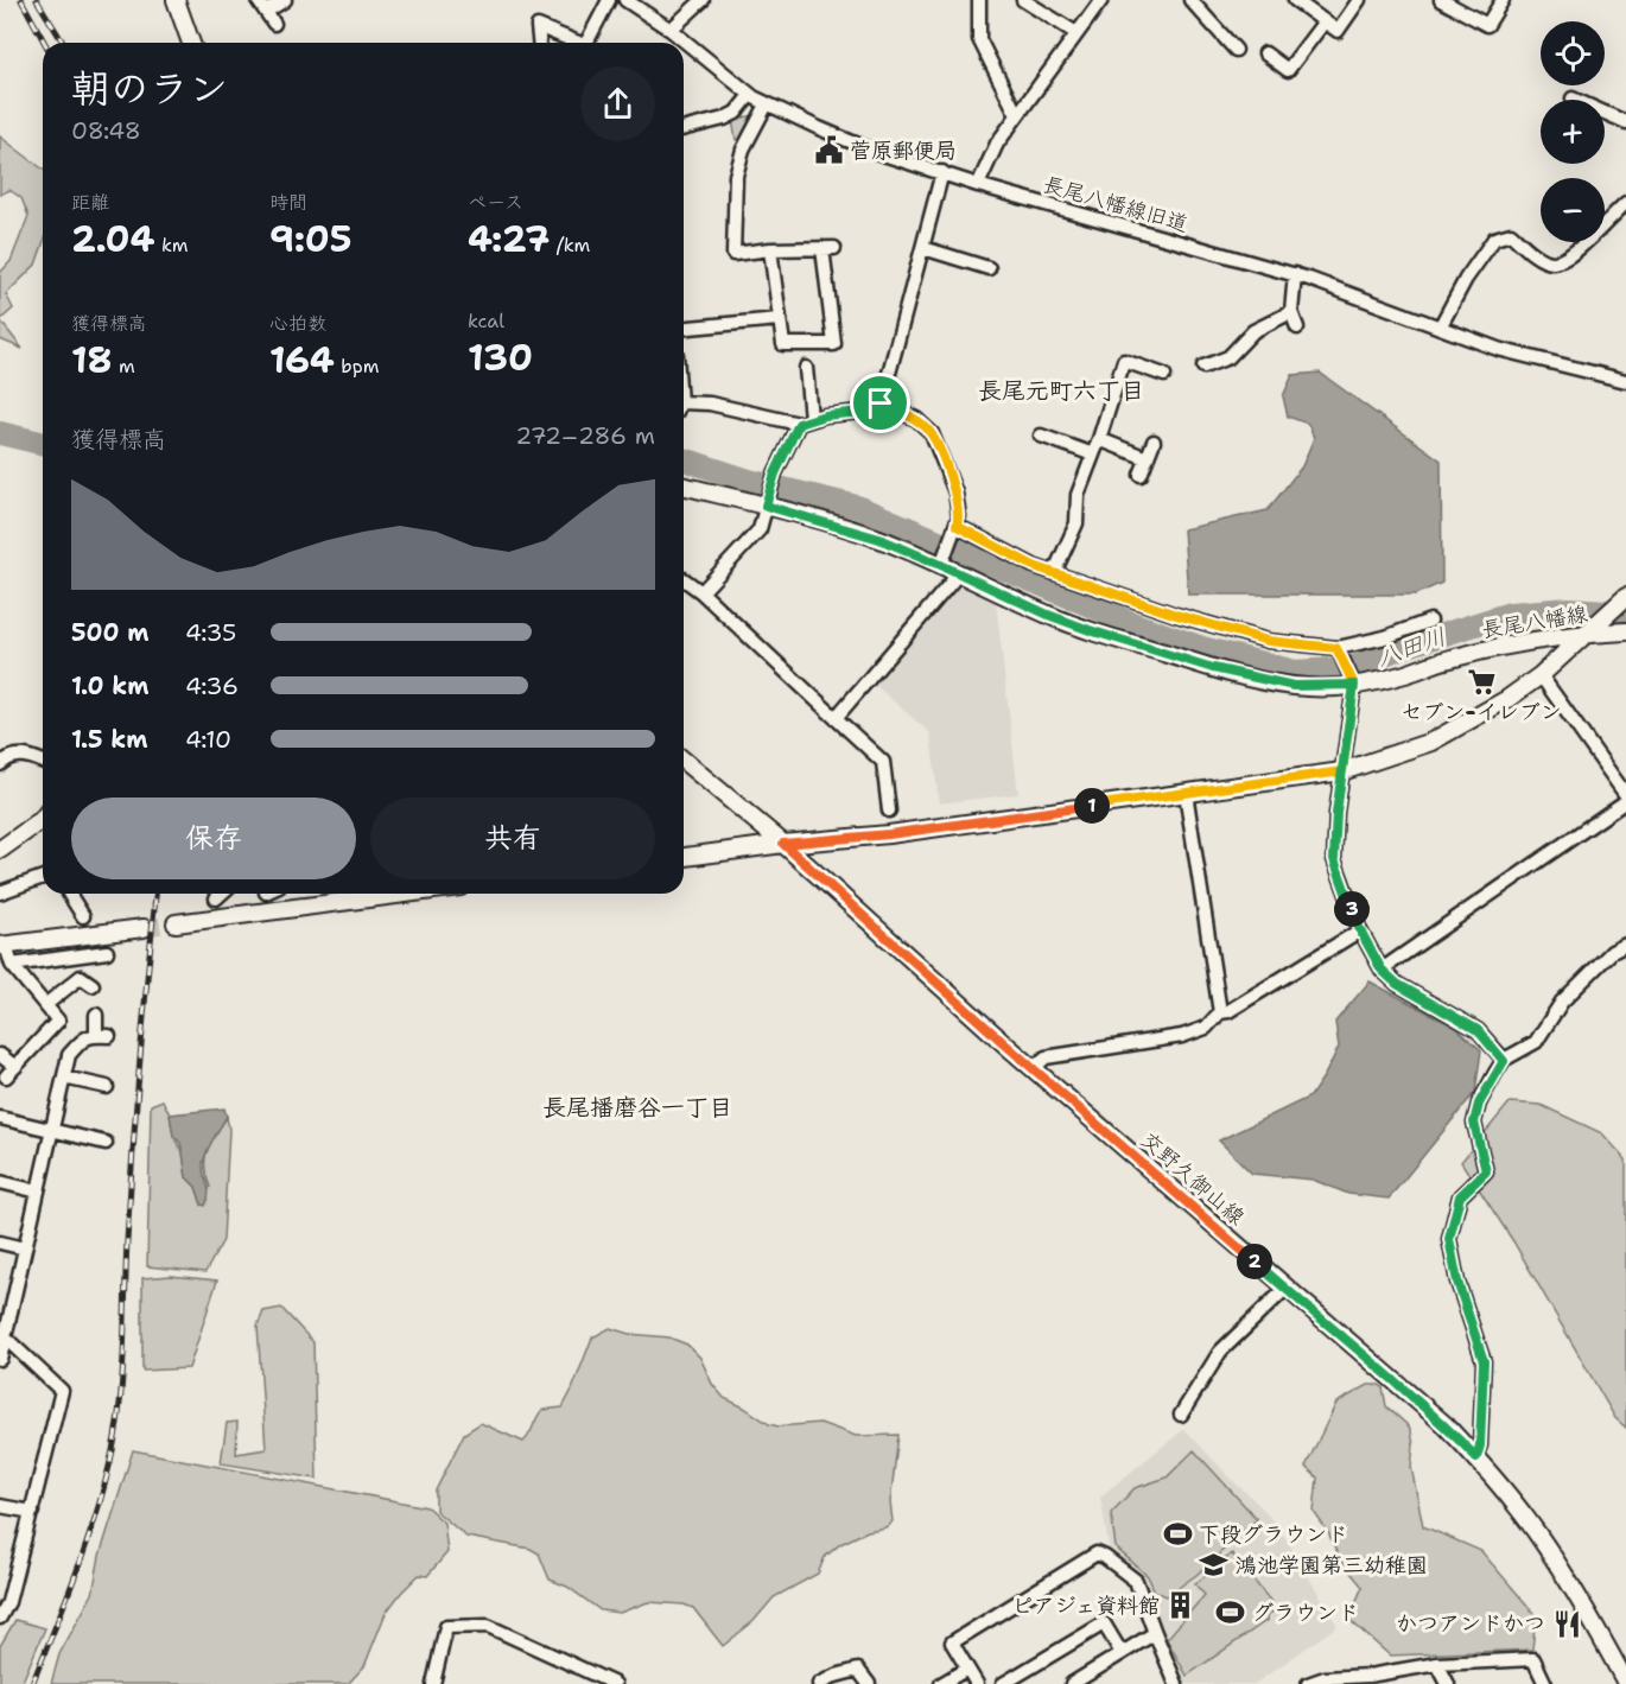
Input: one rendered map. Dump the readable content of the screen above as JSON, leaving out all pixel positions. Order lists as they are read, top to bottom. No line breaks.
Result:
{"streets":{"main road":["長尾八幡線","交野久御山線"],"street":["長尾八幡線旧道"]},"districts":["長尾元町六丁目","長尾播磨谷一丁目"],"water":["八田川"],"places":{"public building":["菅原郵便局"],"supermarket":["セブン-イレブン"],"sports":["下段グラウンド","グラウンド"],"school or university":["鴻池学園第三幼稚園"],"building":["ピアジェ資料館"],"restaurant":["かつアンドかつ"]},"page":{"map_buttons":["+","−"],"heading":["朝のラン","08:48"],"stats":[["距離","2.04 km"],["時間","9:05"],["ペース","4:27 /km"],["獲得標高","18 m"],["心拍数","164 bpm"],["kcal","130"]],"chart":["獲得標高","272–286 m"],"list":[{"name":"500 m","note":"4:35"},{"name":"1.0 km","note":"4:36"},{"name":"1.5 km","note":"4:10"}],"buttons":["保存","共有"],"pins":["1","3","2"]}}
